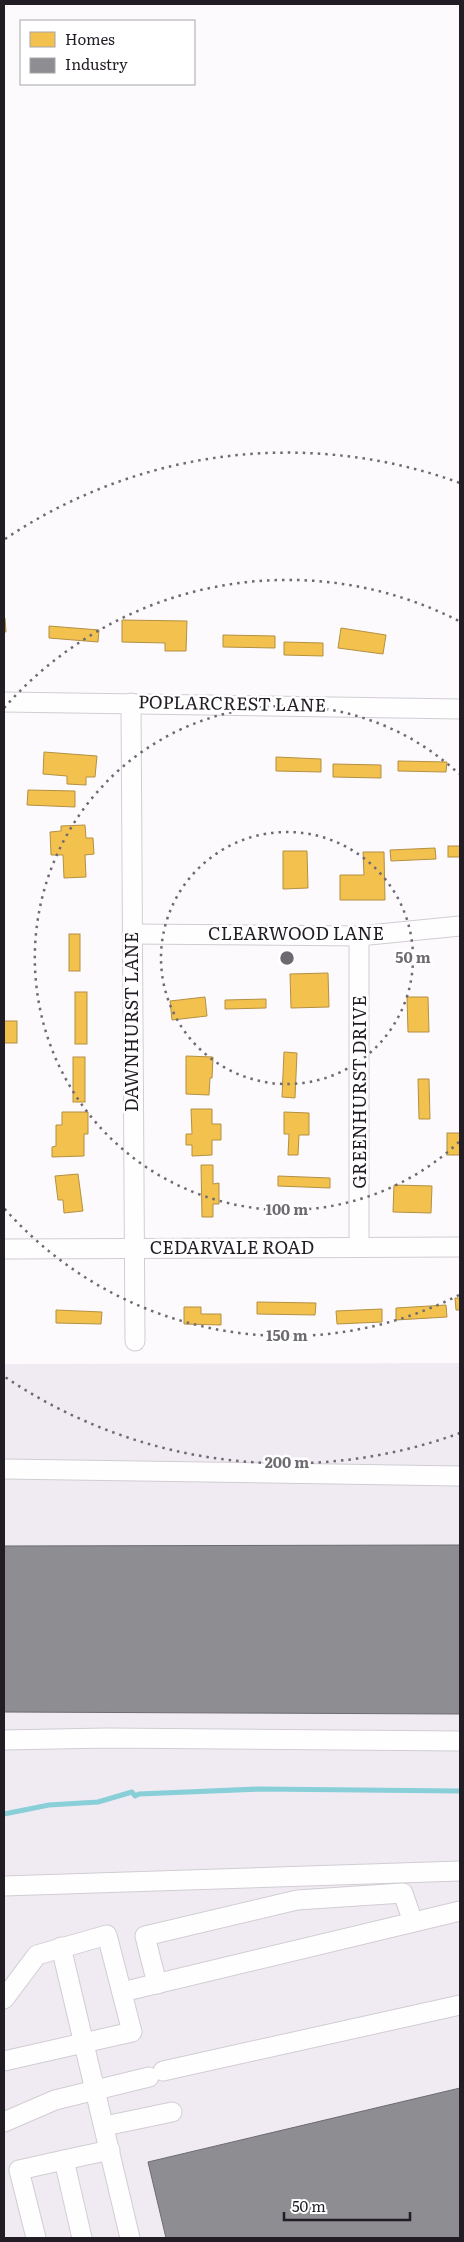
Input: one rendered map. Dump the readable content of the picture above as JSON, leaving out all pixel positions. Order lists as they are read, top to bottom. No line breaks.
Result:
{"streets":{"street":["POPLARCREST LANE","CLEARWOOD LANE","DAWNHURST LANE","GREENHURST DRIVE","CEDARVALE ROAD"]},"crossings":[["POPLARCREST LANE","DAWNHURST LANE"],["CLEARWOOD LANE","DAWNHURST LANE"],["CLEARWOOD LANE","GREENHURST DRIVE"],["DAWNHURST LANE","CEDARVALE ROAD"],["GREENHURST DRIVE","CEDARVALE ROAD"]],"legend":["Homes","Industry"],"scale_bar":"50 m","rings":["50 m","100 m","150 m","200 m"]}
